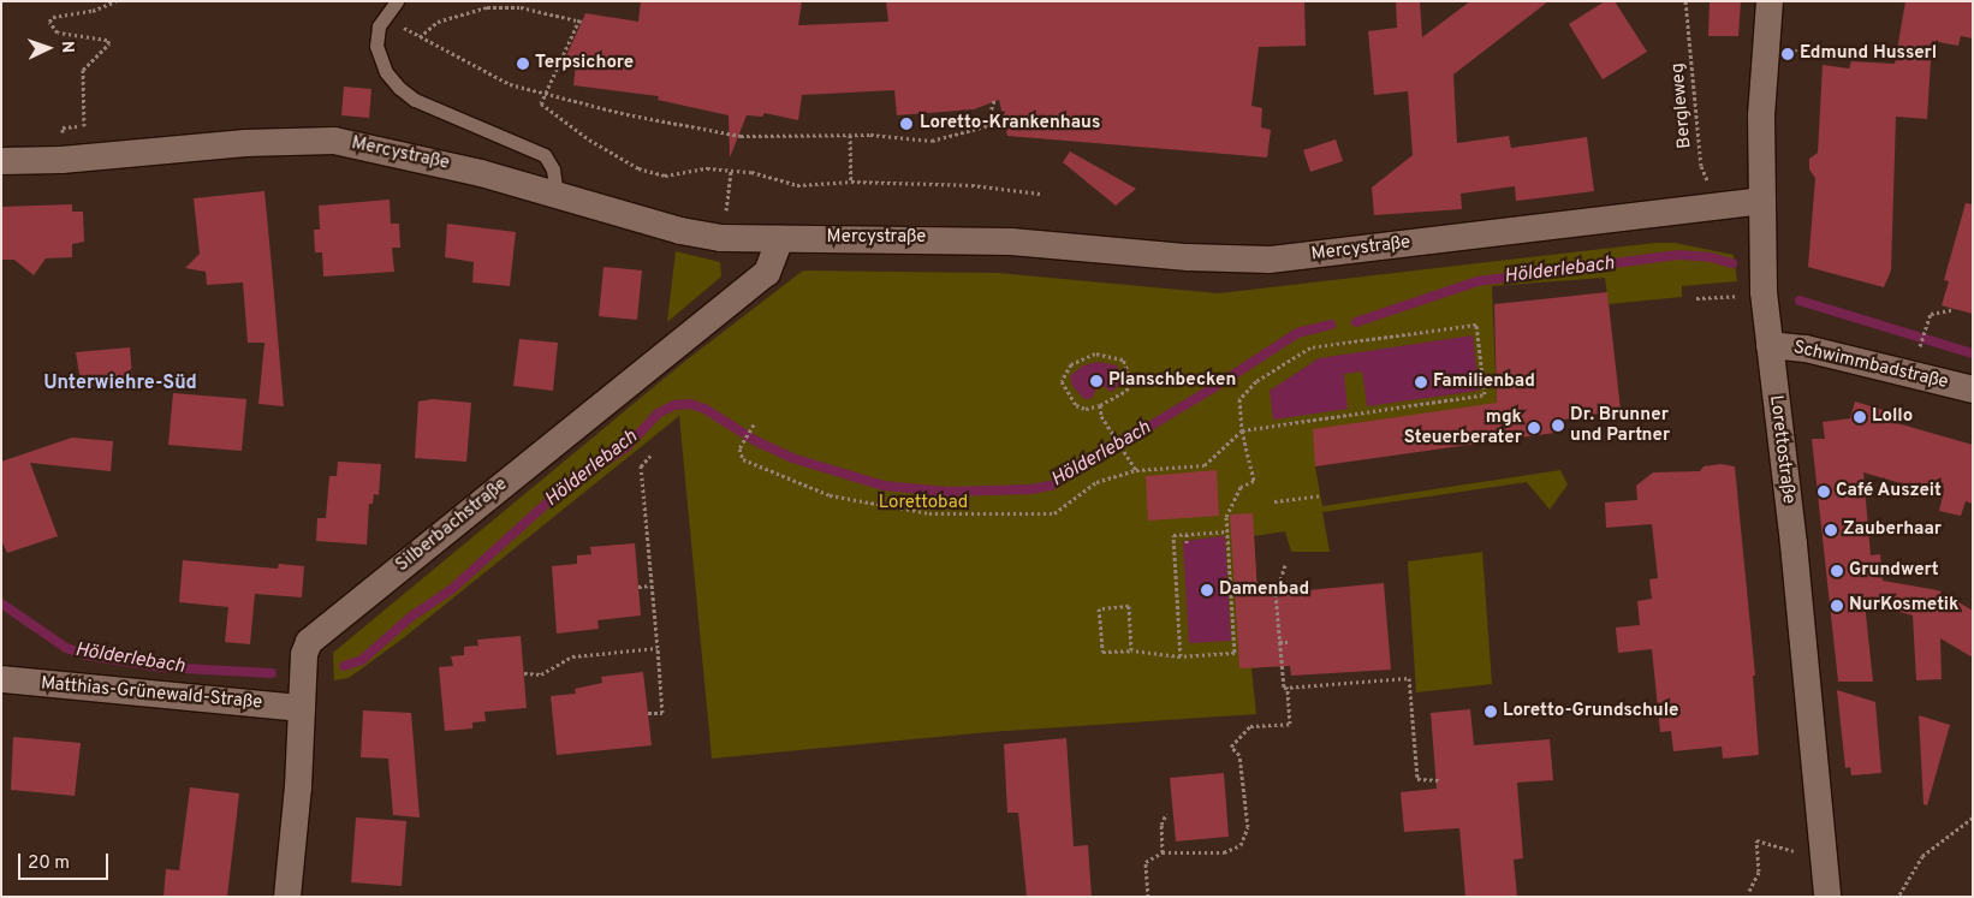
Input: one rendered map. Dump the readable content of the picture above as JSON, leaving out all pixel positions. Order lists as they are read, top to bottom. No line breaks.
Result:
{"streets":{"street":["Mercystraße","Schwimmbadstraße","Lorettostraße","Silberbachstraße","Matthias-Grünewald-Straße"],"path":["Bergleweg"]},"crossings":[["Bergleweg","Mercystraße"],["Mercystraße","Lorettostraße"],["Mercystraße","Silberbachstraße"],["Schwimmbadstraße","Lorettostraße"],["Silberbachstraße","Matthias-Grünewald-Straße"]],"districts":["Unterwiehre-Süd"],"water":["Hölderlebach"],"parks":["Lorettobad"],"places":["Edmund Husserl","Terpsichore","Loretto-Krankenhaus","Planschbecken","Familienbad","Lollo","Dr. Brunner und Partner","mgk Steuerberater","Café Auszeit","Zauberhaar","Grundwert","Damenbad","NurKosmetik","Loretto-Grundschule"],"scale_bar":"20 m","north":"right"}
